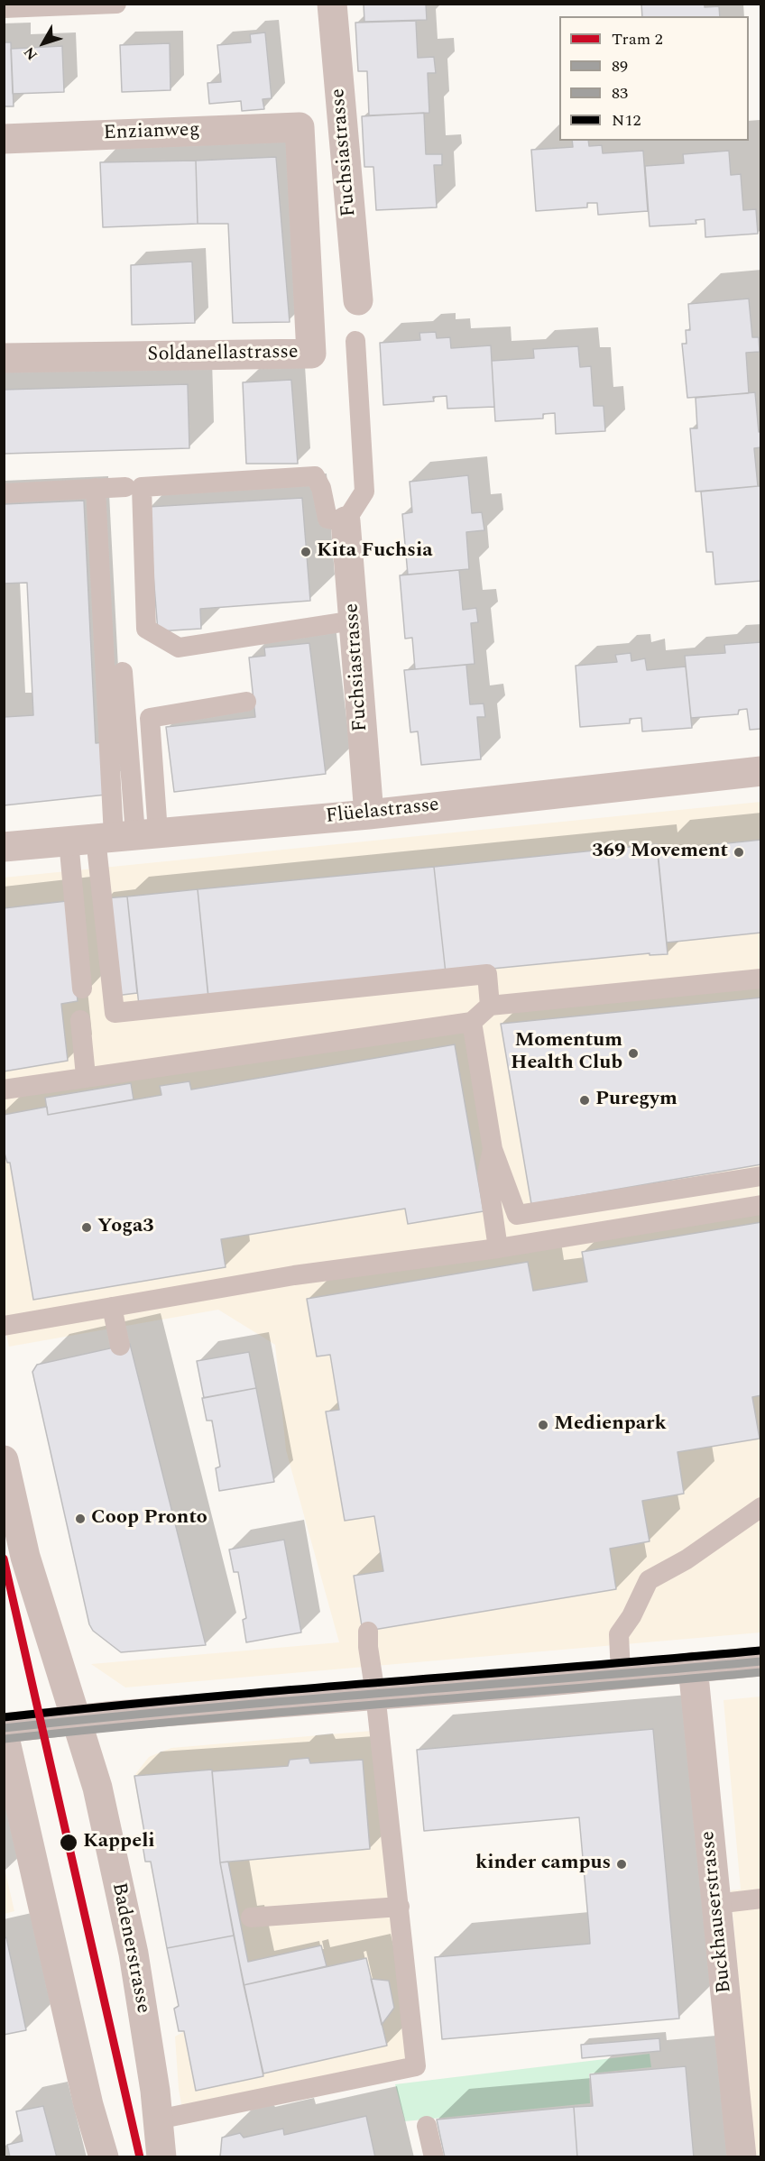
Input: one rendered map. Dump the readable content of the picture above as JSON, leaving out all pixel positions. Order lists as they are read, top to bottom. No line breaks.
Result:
{"streets":{"street":["Enzianweg","Fuchsiastrasse","Soldanellastrasse","Flüelastrasse","Buckhauserstrasse","Badenerstrasse"]},"crossings":[["Enzianweg","Soldanellastrasse"],["Fuchsiastrasse","Flüelastrasse"]],"places":["Kita Fuchsia","369 Movement","Momentum Health Club","Puregym","Yoga3","Medienpark","Coop Pronto","Kappeli","kinder campus"],"lines":["tram line 2","transit line N12","transit line 89","transit line 83"],"legend":["Tram 2","89","83","N12"],"north":"bottom left"}
